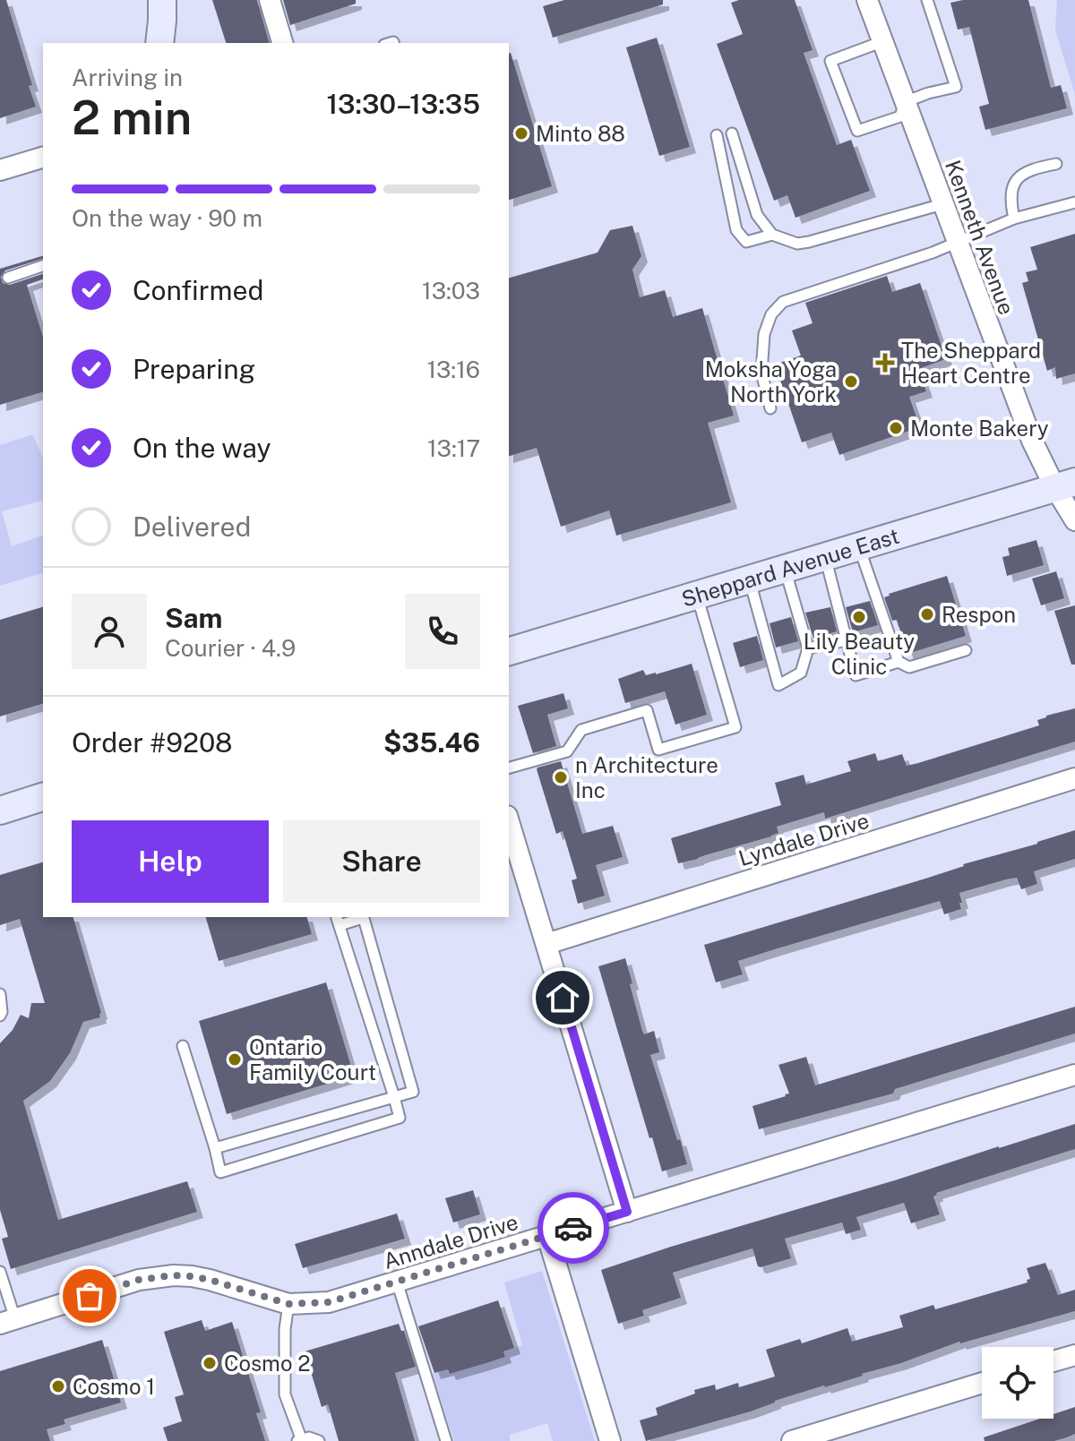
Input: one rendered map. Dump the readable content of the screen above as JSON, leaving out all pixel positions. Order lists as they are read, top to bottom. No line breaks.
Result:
{"streets":{"main road":["Sheppard Avenue East"],"street":["Kenneth Avenue","Lyndale Drive","Anndale Drive"]},"crossings":[["Kenneth Avenue","Sheppard Avenue East"]],"places":{"other":["Minto 88","Moksha Yoga North York","Monte Bakery","Respon","Lily Beauty Clinic","n Architecture Inc","Ontario Family Court","Cosmo 2","Cosmo 1"],"health":["The Sheppard Heart Centre"]},"page":{"heading":["2 min","Arriving in","13:30–13:35"],"panel":["Sam","Courier · 4.9","Order #9208","$35.46"],"bar":"On the way · 90 m","list":[["Confirmed","13:03"],["Preparing","13:16"],["On the way","13:17"],"Delivered"],"buttons":["Help","Share"]}}
